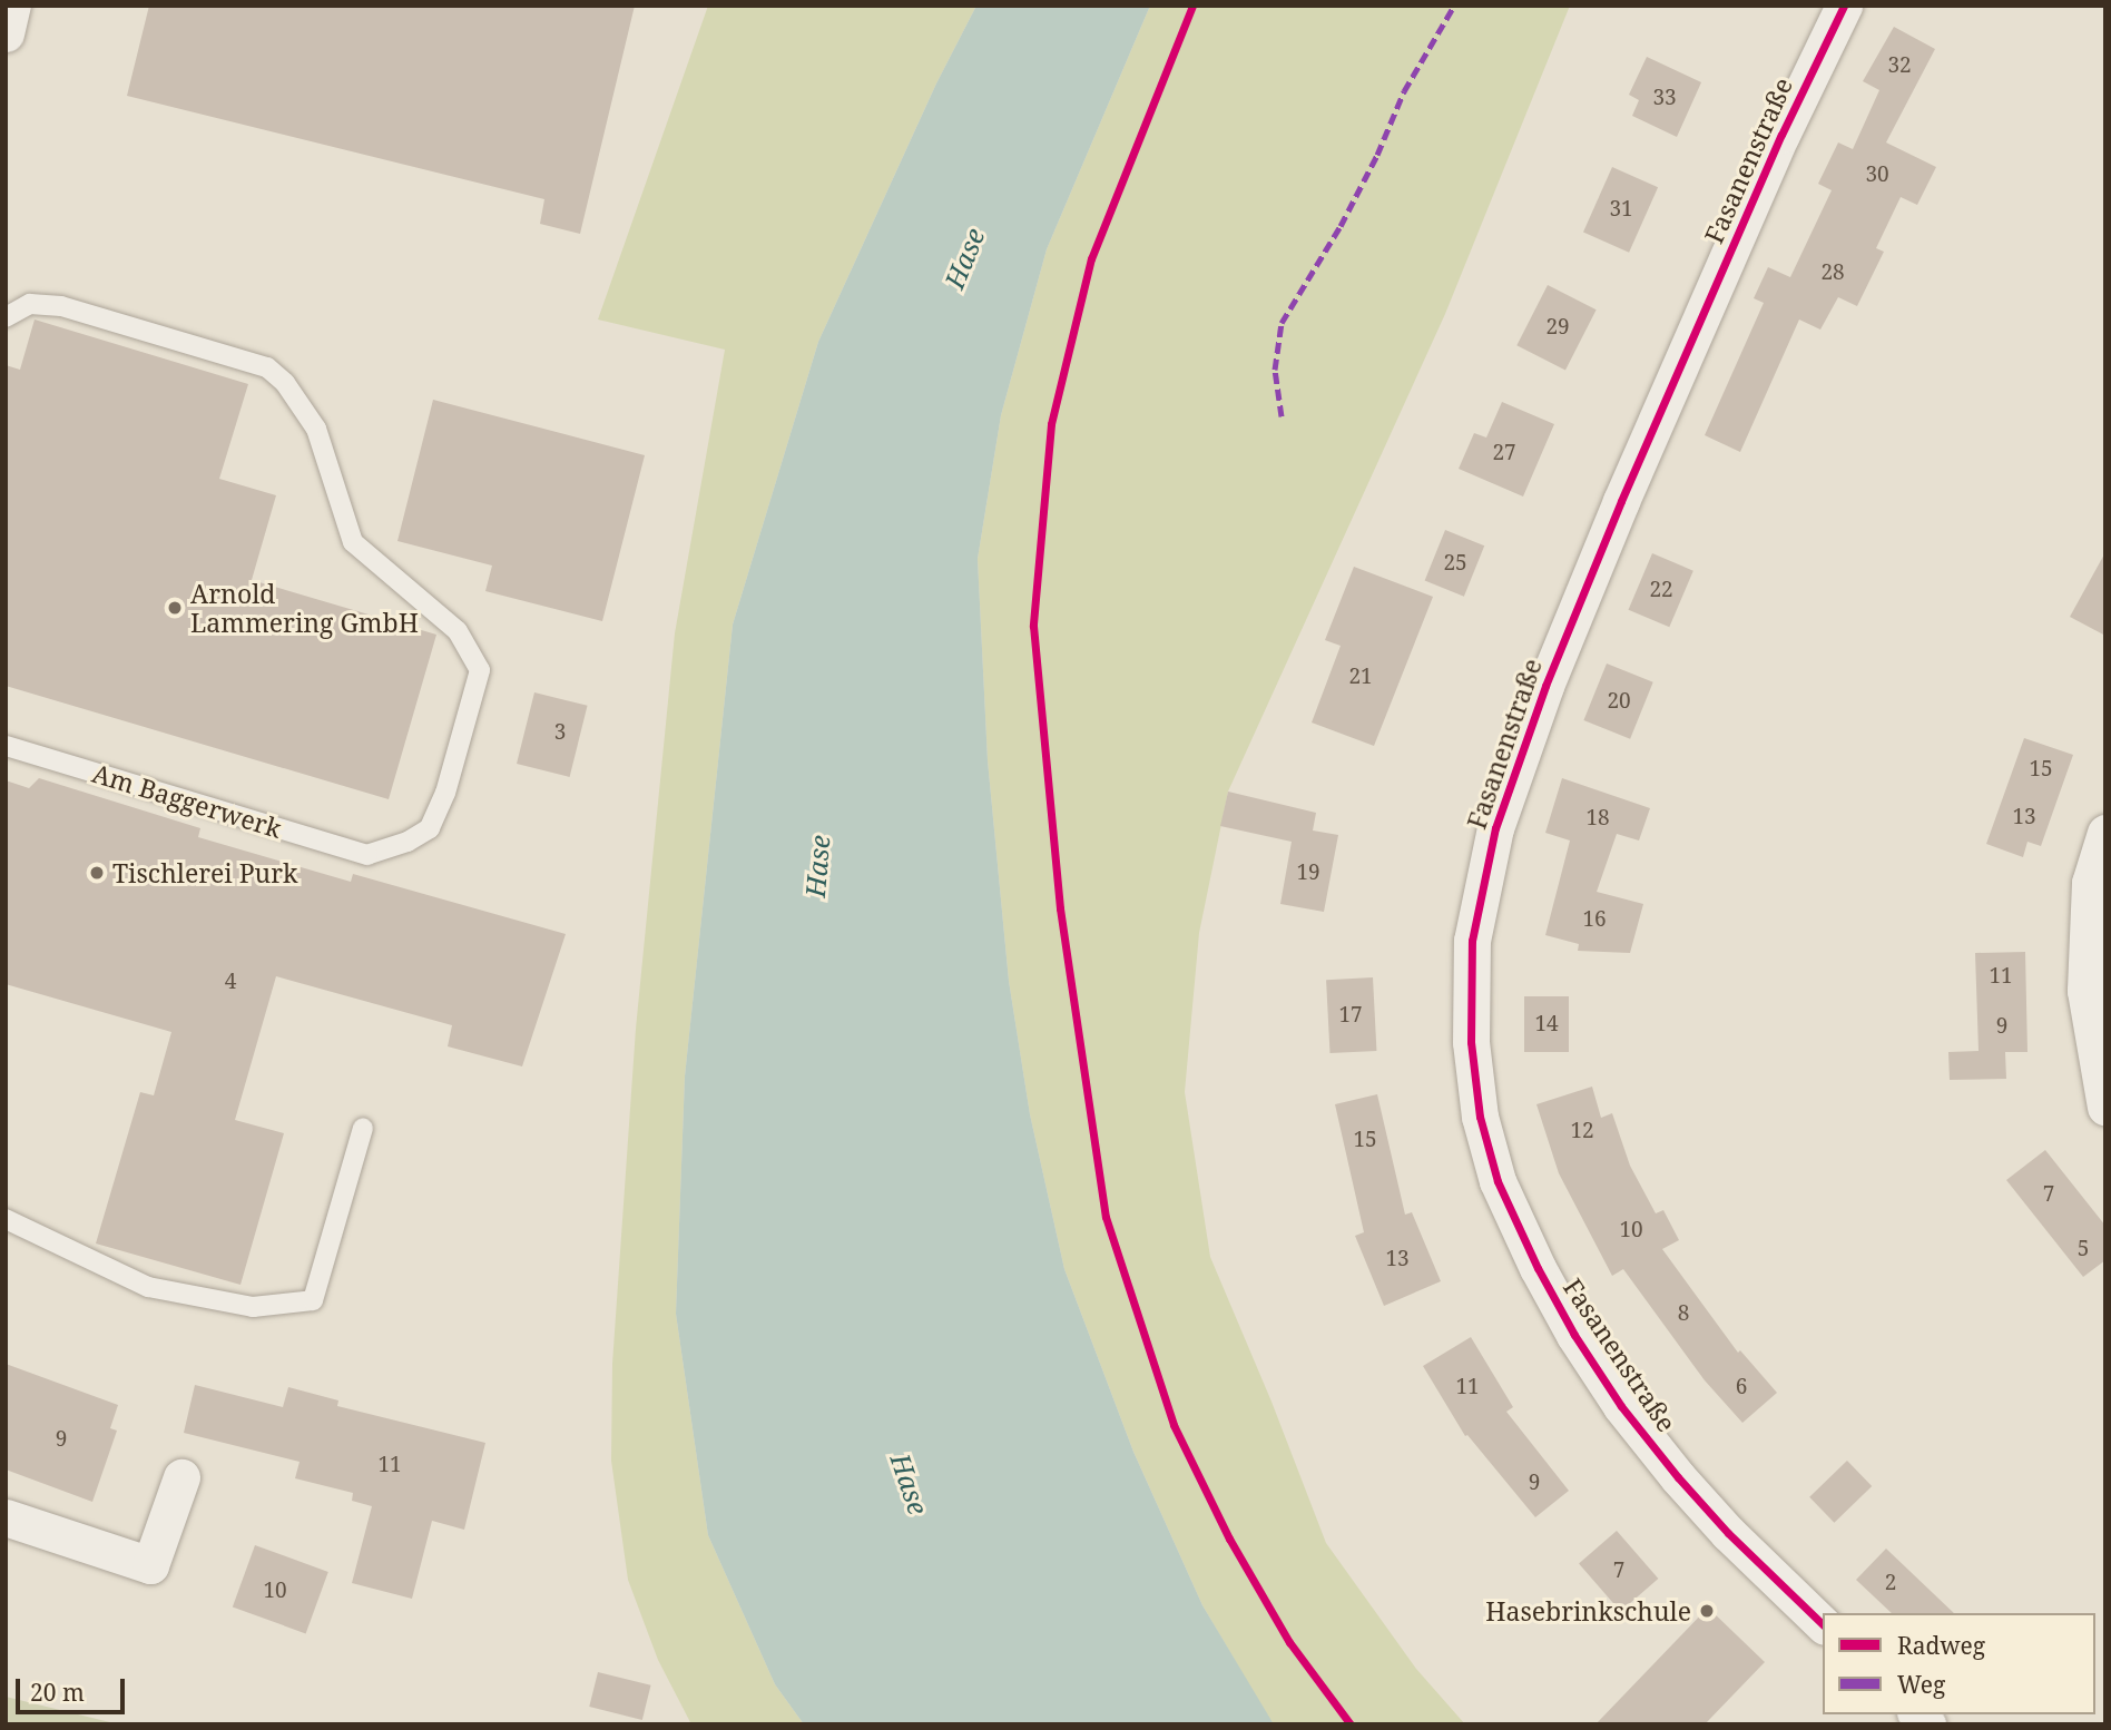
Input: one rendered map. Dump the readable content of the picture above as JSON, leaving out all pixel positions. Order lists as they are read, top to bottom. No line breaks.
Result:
{"streets":{"street":["Fasanenstraße"],"lane":["Am Baggerwerk"]},"water":["Hase"],"places":["Arnold Lammering GmbH","Tischlerei Purk","Hasebrinkschule"],"house_numbers":["32","33","30","31","28","29","27","25","22","21","20","3","15","13","18","19","16","11","4","17","14","9","12","15","7","10","5","13","8","11","6","9","11","9","7","2","10"],"legend":["Radweg","Weg"],"scale_bar":"20 m"}
